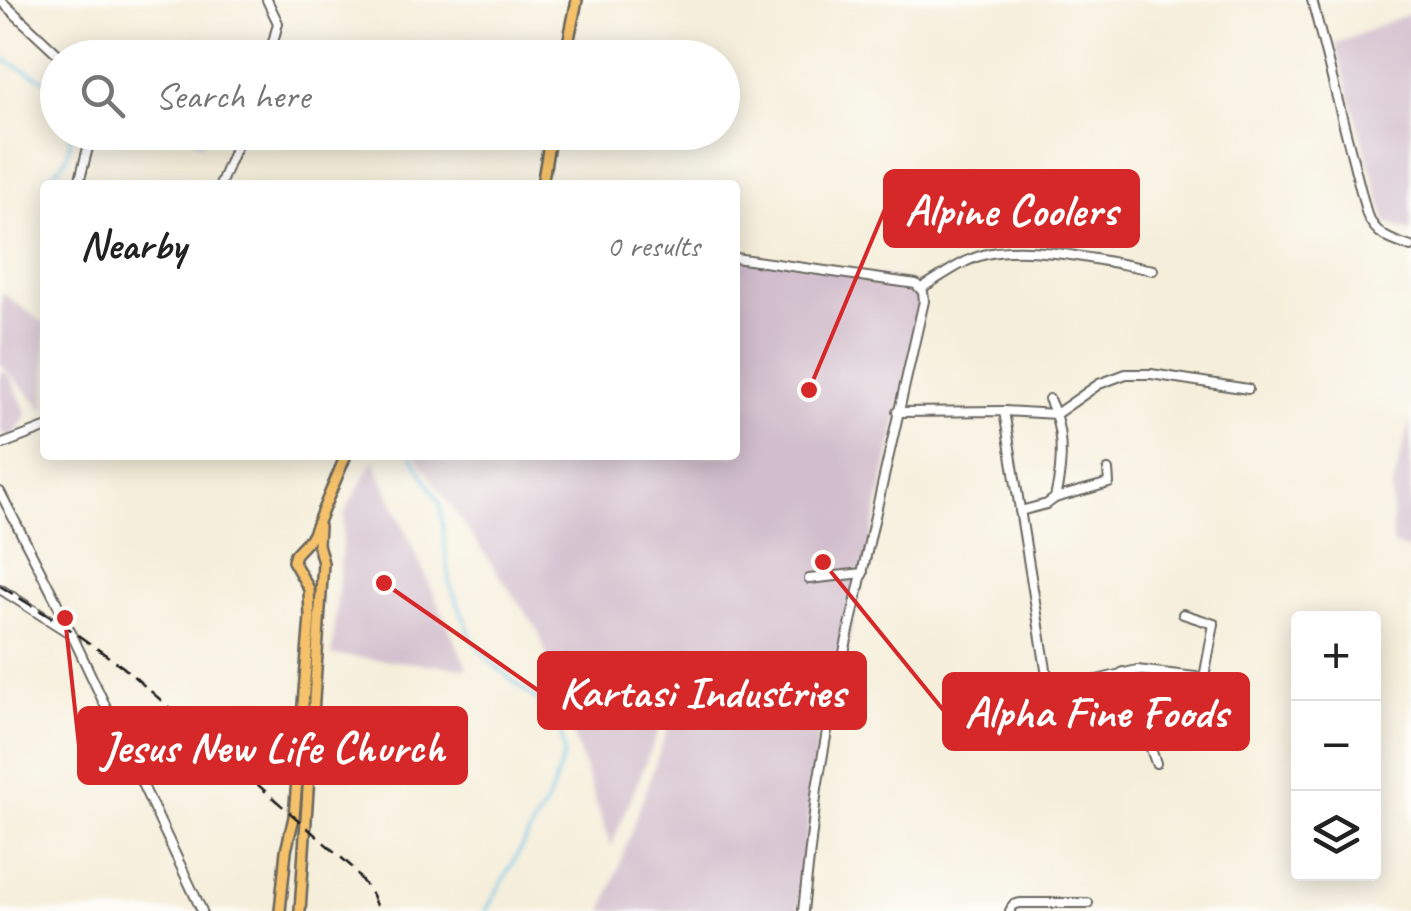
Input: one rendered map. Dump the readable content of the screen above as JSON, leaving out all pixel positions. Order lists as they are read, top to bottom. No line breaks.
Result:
{"places":["Alpine Coolers","Alpha Fine Foods","Kartasi Industries","Jesus New Life Church"],"page":{"search":"Search here","heading":["Nearby","0 results"],"map_buttons":["+","−"]}}
